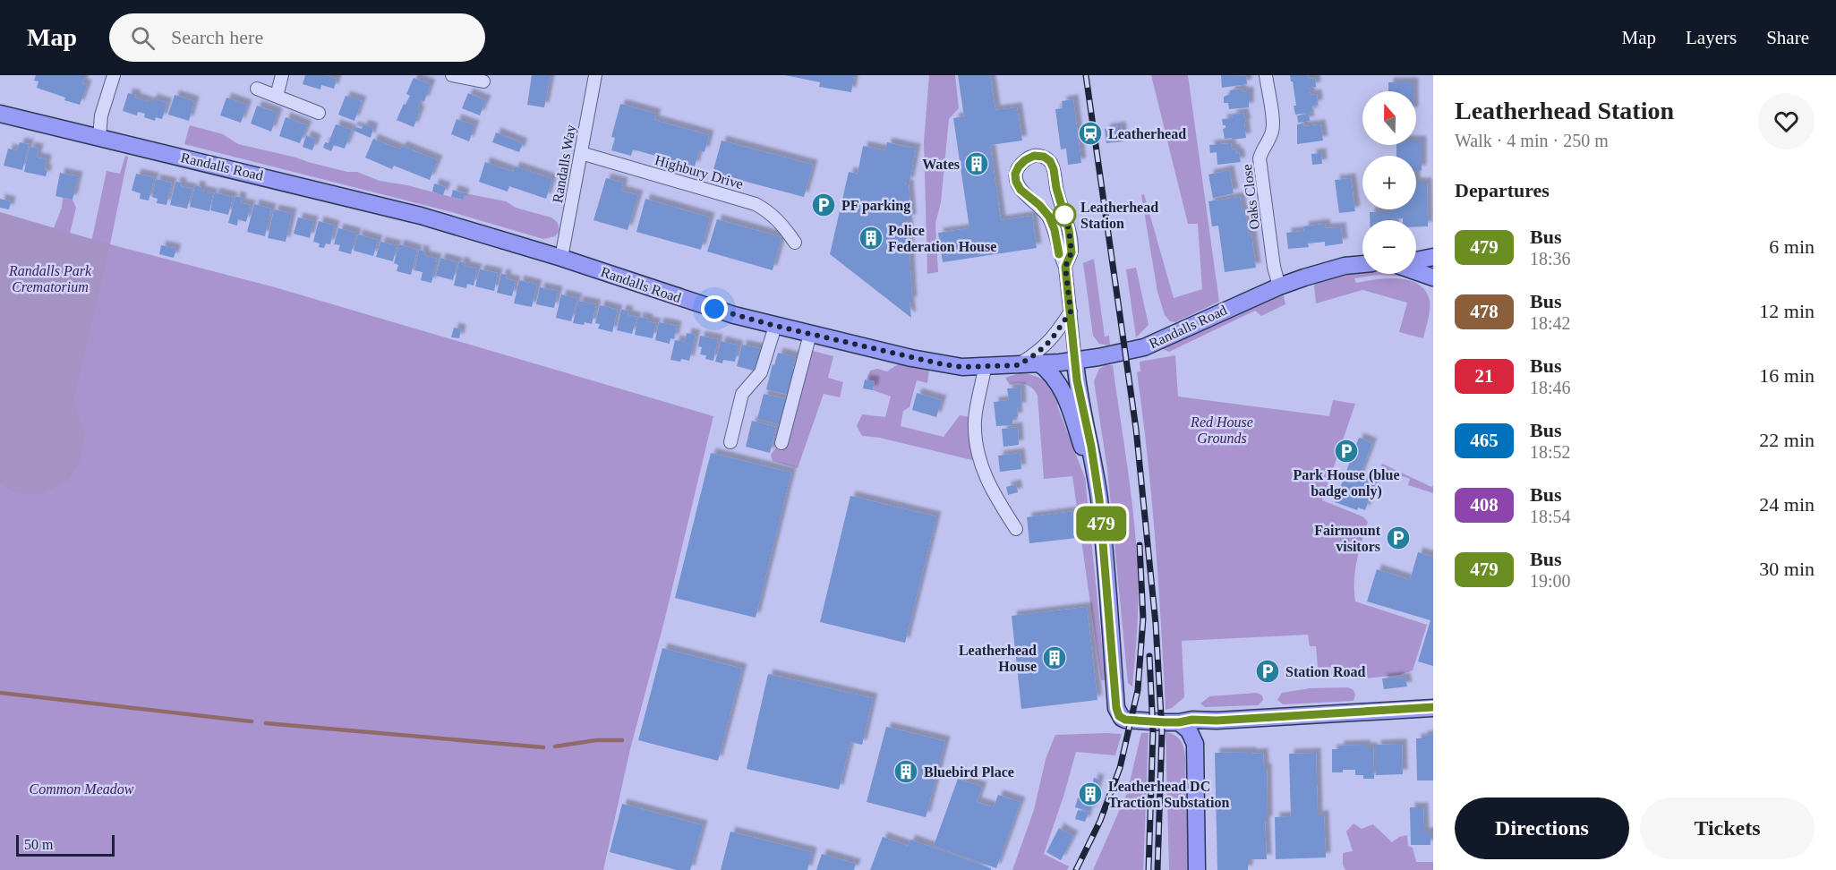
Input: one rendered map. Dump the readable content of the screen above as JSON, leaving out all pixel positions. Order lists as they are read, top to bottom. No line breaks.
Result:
{"streets":{"main road":["Randalls Road"],"street":["Randalls Way","Highbury Drive","Oaks Close"]},"crossings":[["Randalls Way","Randalls Road"],["Randalls Way","Highbury Drive"],["Randalls Road","Oaks Close"]],"parks":["Randalls Park Crematorium","Red House Grounds","Common Meadow"],"places":{"station":["Leatherhead"],"building":["Wates","Police Federation House","Leatherhead House","Bluebird Place","Leatherhead DC Traction Substation"],"parking":["PF parking","Park House (blue badge only)","Fairmount visitors","Station Road"],"other":["Leatherhead Station"]},"lines":["bus line 479"],"scale_bar":"50 m","north":"top","page":{"header":"Map","search":"Search here","nav":["Map","Layers","Share"],"on_map":"479","heading":[["Leatherhead Station","Walk · 4 min · 250 m"],"Departures"],"map_buttons":["+","−"],"list":[{"mark":"479","name":"Bus","note":"18:36","value":"6 min"},{"mark":"478","name":"Bus","note":"18:42","value":"12 min"},{"mark":"21","name":"Bus","note":"18:46","value":"16 min"},{"mark":"465","name":"Bus","note":"18:52","value":"22 min"},{"mark":"408","name":"Bus","note":"18:54","value":"24 min"},{"mark":"479","name":"Bus","note":"19:00","value":"30 min"}],"buttons":["Directions","Tickets"],"scale":"50 m"}}
